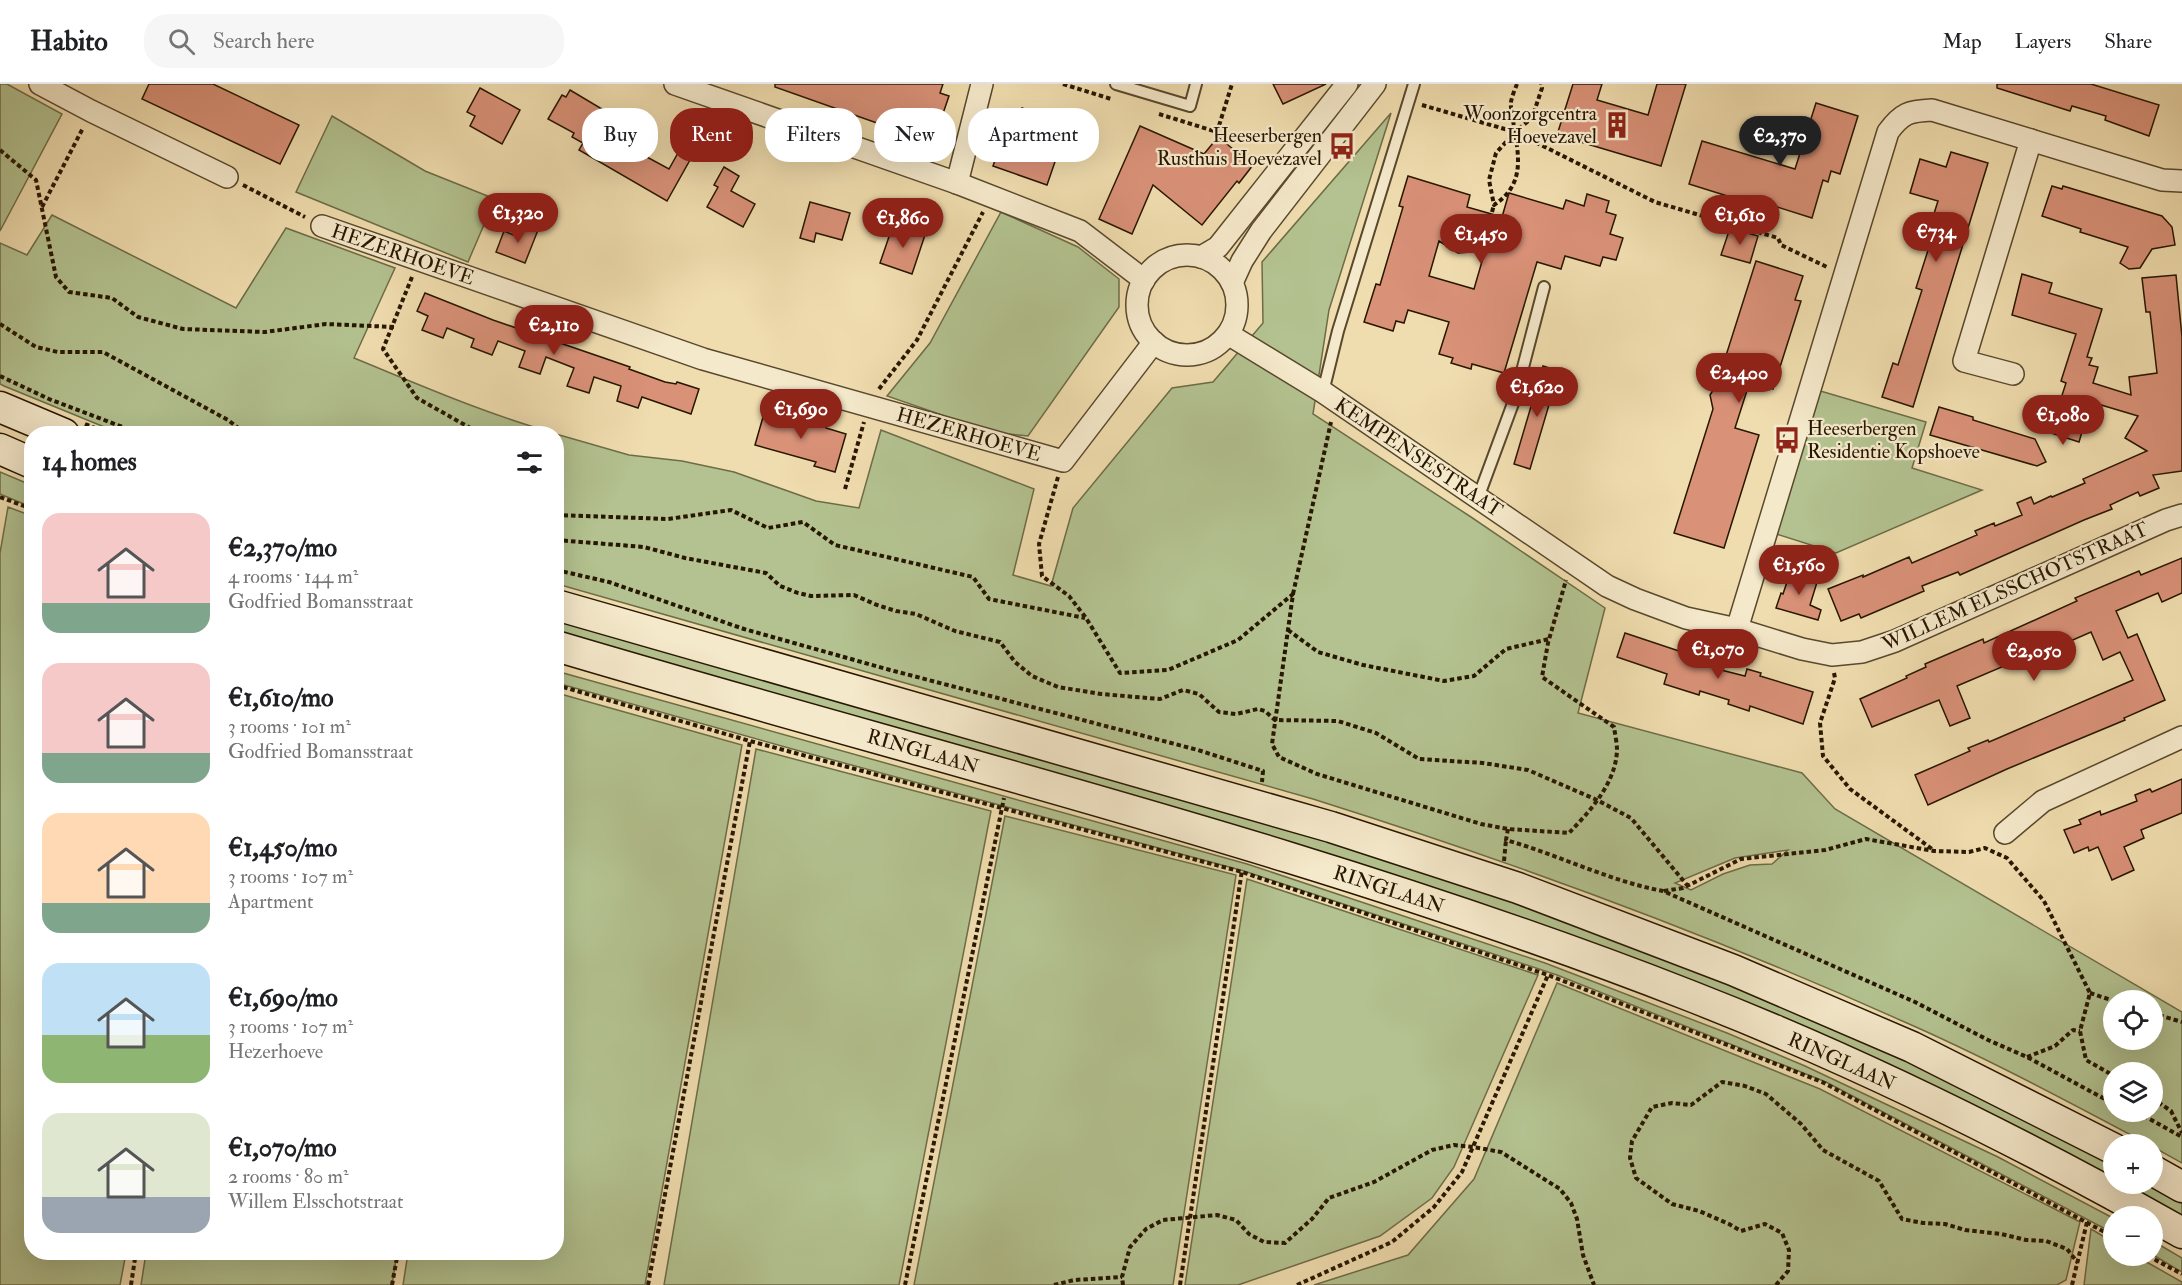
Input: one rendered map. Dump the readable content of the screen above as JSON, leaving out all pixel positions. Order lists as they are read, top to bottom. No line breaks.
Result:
{"streets":{"main road":["RINGLAAN"],"street":["HEZERHOEVE","KEMPENSESTRAAT","WILLEM ELSSCHOTSTRAAT"]},"crossings":[["HEZERHOEVE","KEMPENSESTRAAT"],["KEMPENSESTRAAT","WILLEM ELSSCHOTSTRAAT"]],"places":{"building":["Woonzorgcentra Hoevezavel"],"bus stop":["Heeserbergen Rusthuis Hoevezavel","Heeserbergen Residentie Kopshoeve"]},"page":{"header":"Habito","search":"Search here","nav":["Map","Layers","Share"],"chip":["Buy","Rent","Filters","New","Apartment"],"price":["€2,370","€1,320","€1,610","€1,860","€734","€1,450","€2,110","€2,400","€1,620","€1,690","€1,080","€1,560","€1,070","€2,050"],"heading":"14 homes","list":[{"name":"€2,370/mo","note":"4 rooms · 144 m² · Godfried Bomansstraat"},{"name":"€1,610/mo","note":"3 rooms · 101 m² · Godfried Bomansstraat"},{"name":"€1,450/mo","note":"3 rooms · 107 m² · Apartment"},{"name":"€1,690/mo","note":"3 rooms · 107 m² · Hezerhoeve"},{"name":"€1,070/mo","note":"2 rooms · 80 m² · Willem Elsschotstraat"}],"map_buttons":["+","−"]}}
